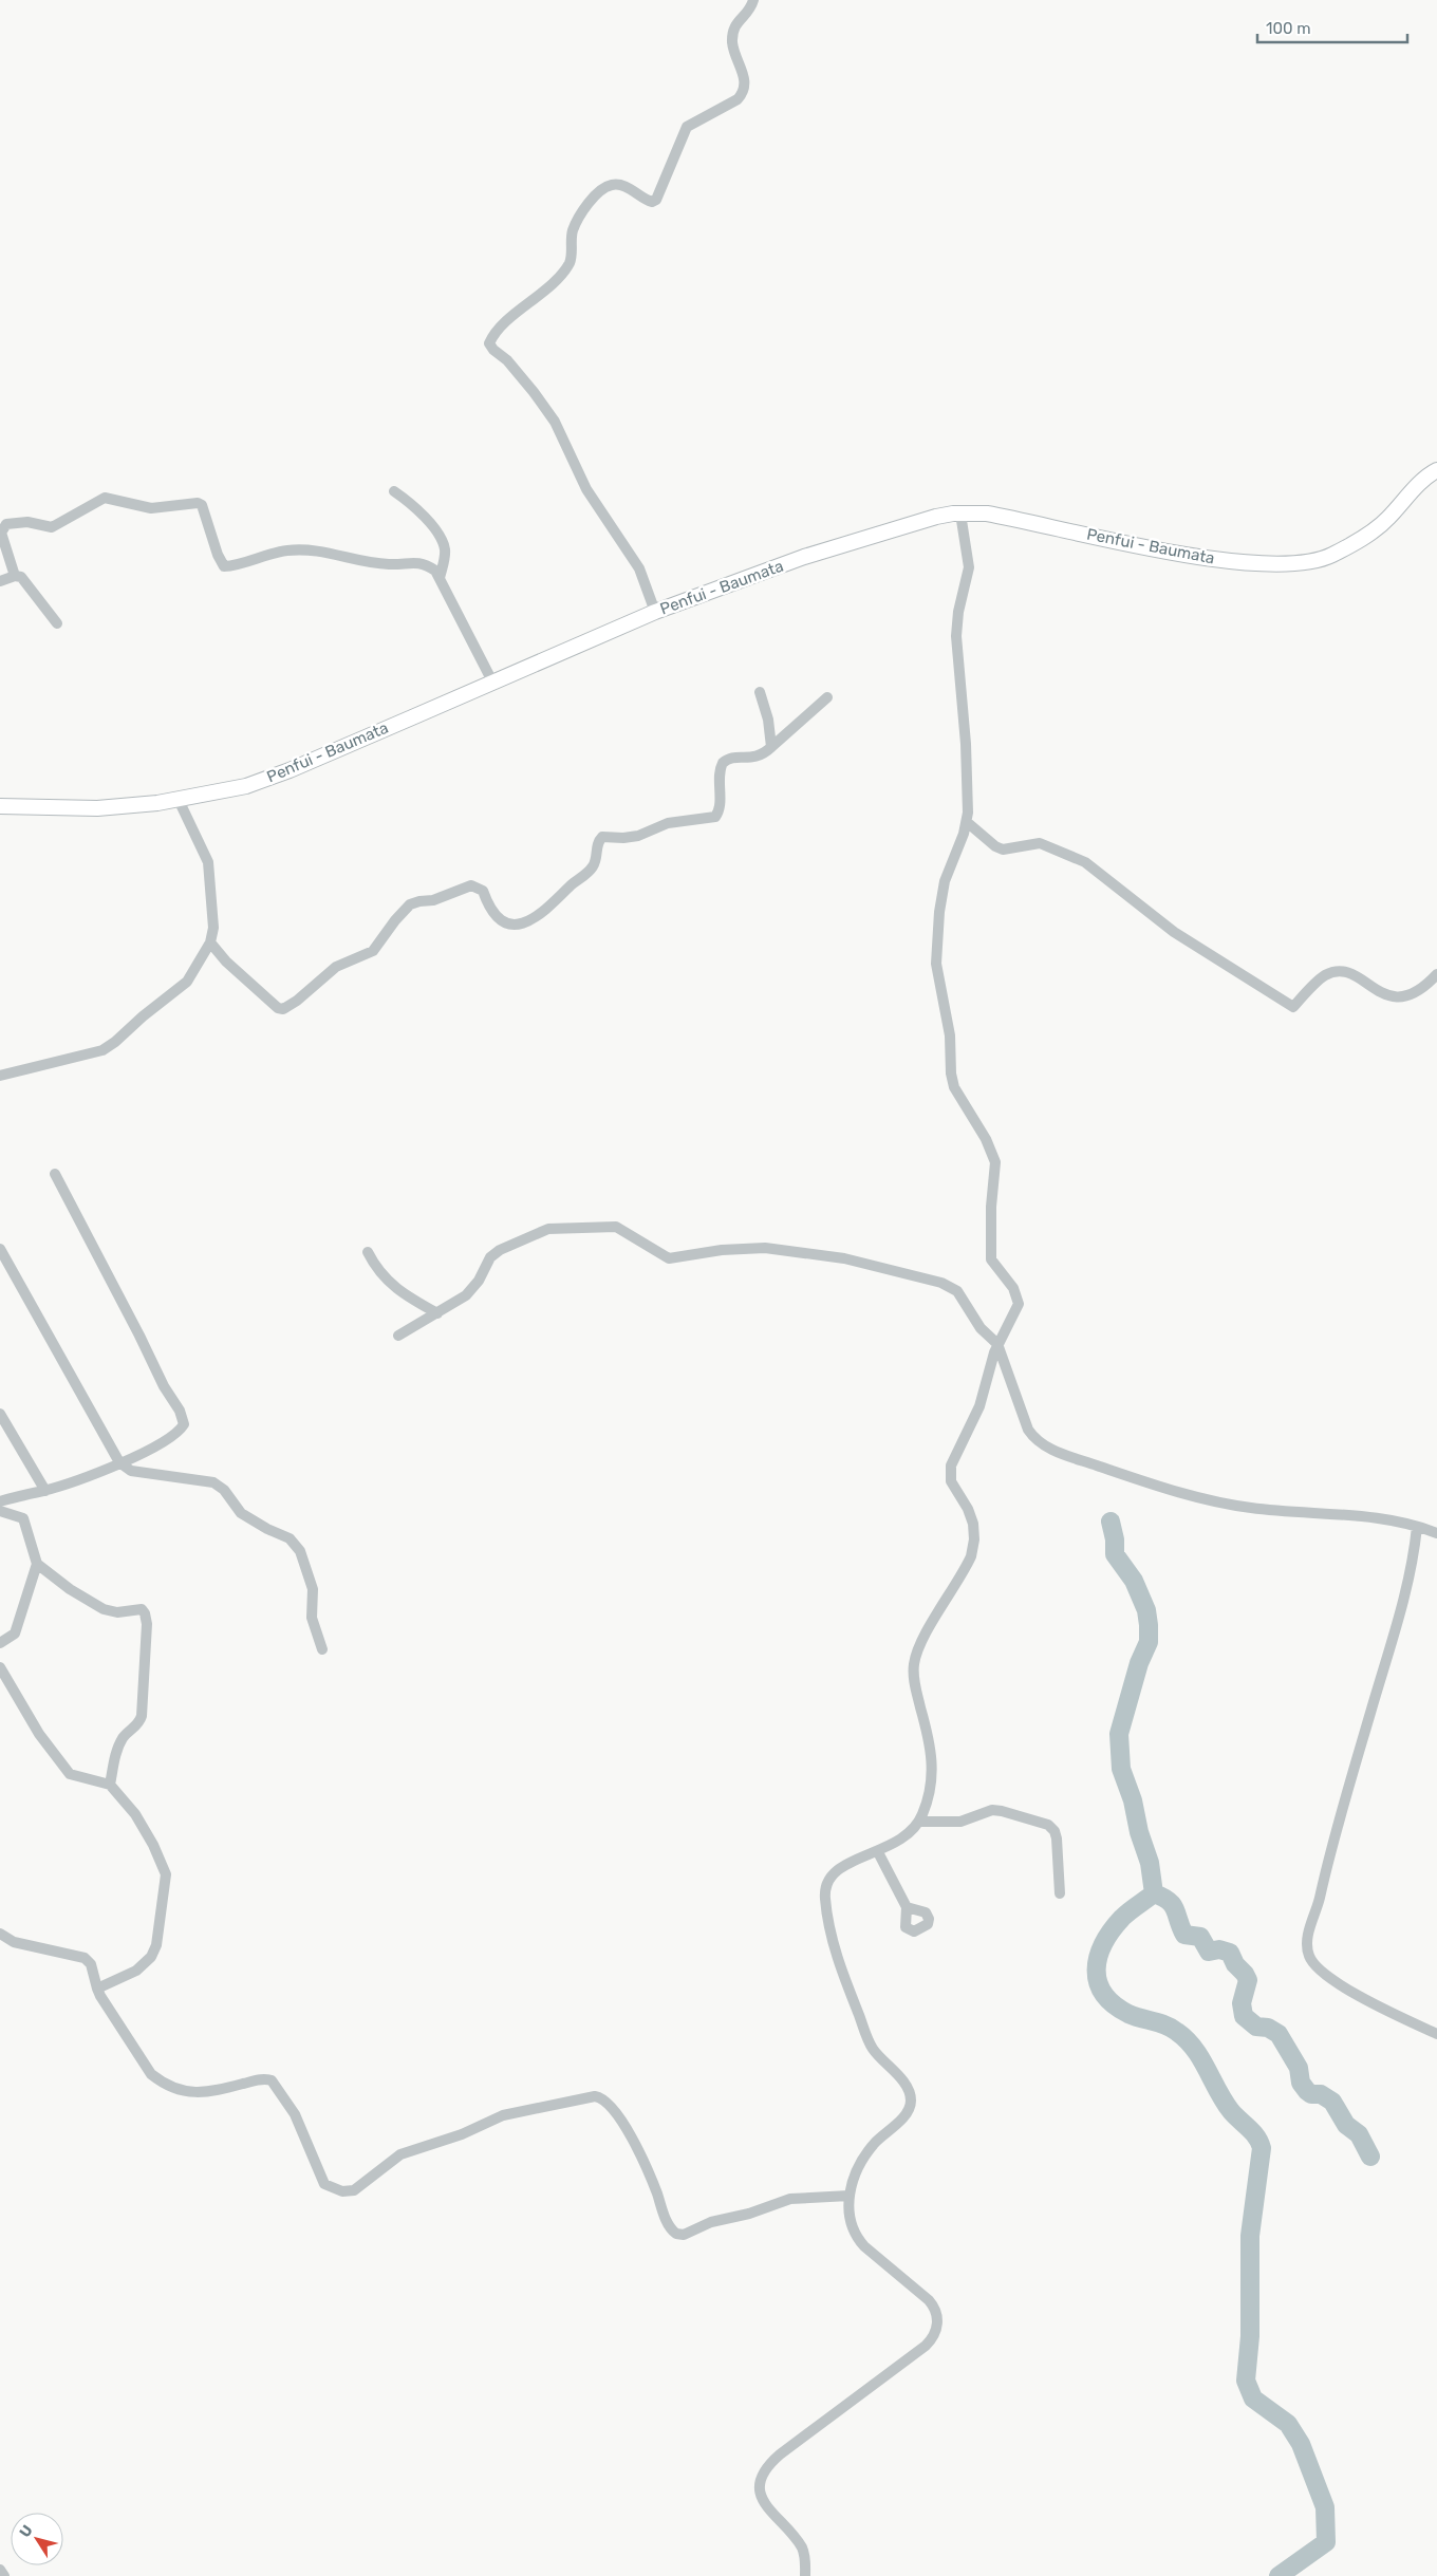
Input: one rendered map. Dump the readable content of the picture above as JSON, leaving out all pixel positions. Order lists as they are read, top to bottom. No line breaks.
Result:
{"streets":{"street":["Penfui - Baumata"]},"scale_bar":"100 m","north":"top left"}
